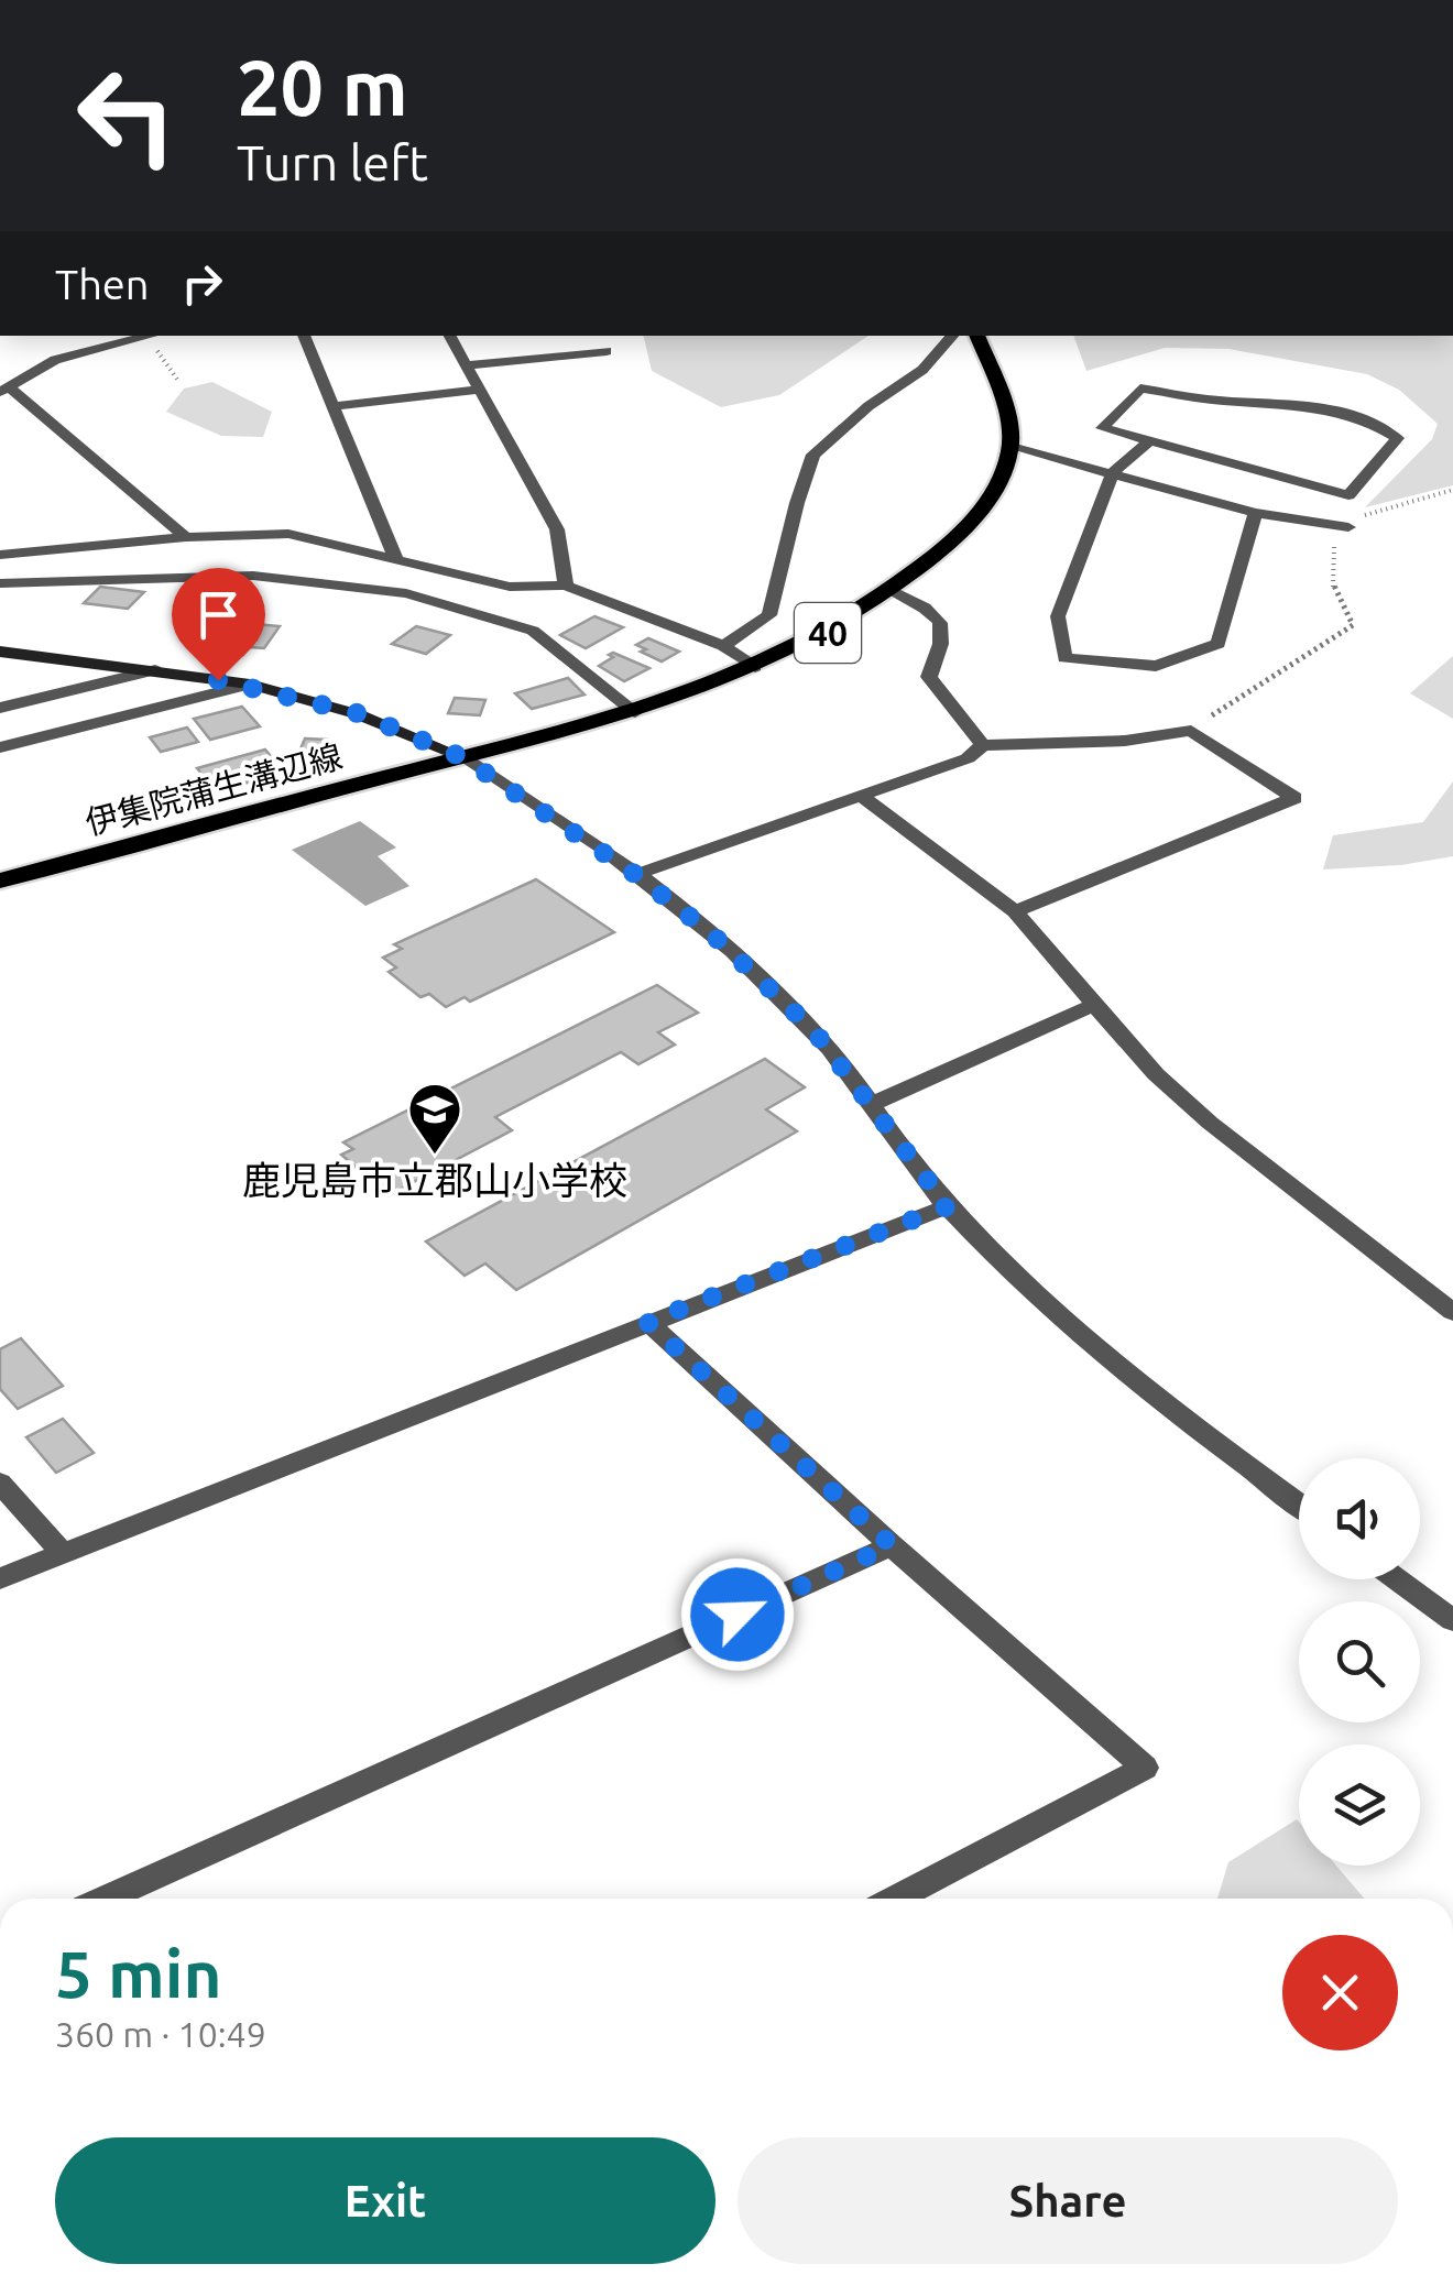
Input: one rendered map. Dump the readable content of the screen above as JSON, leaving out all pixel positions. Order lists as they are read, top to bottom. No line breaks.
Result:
{"streets":{"main road":["40","伊集院蒲生溝辺線"]},"places":{"school or university":["鹿児島市立郡山小学校"]},"page":{"turn":["20 m","Turn left"],"then":"Then","heading":["5 min","360 m · 10:49"],"buttons":["Exit","Share"]}}
